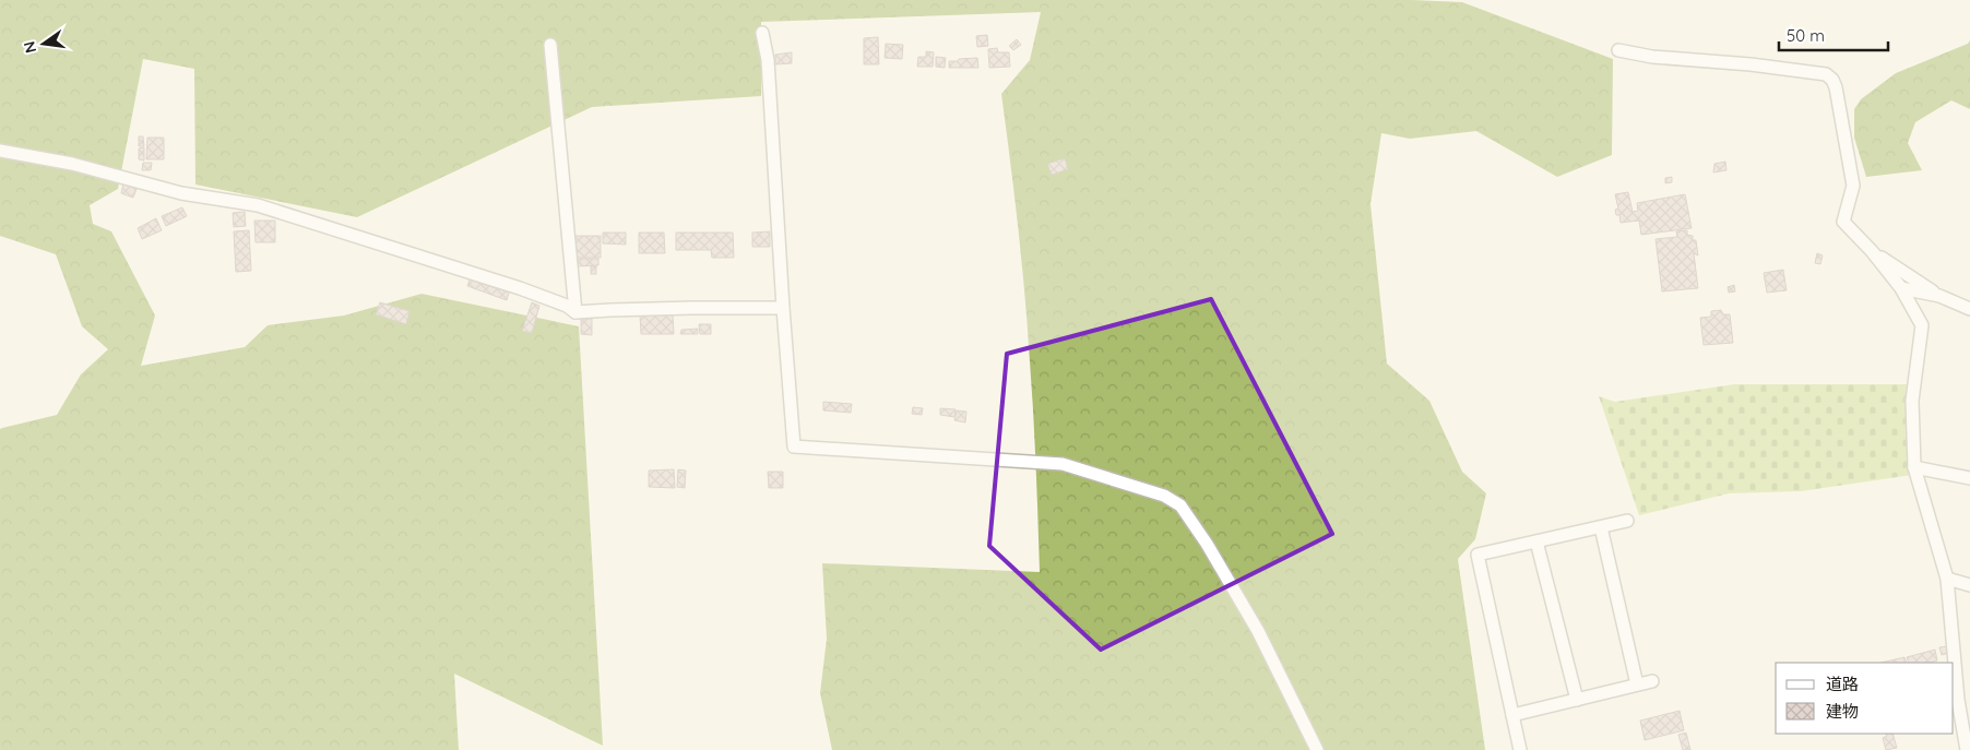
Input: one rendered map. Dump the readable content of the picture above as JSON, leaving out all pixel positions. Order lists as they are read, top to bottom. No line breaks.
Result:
{"legend":["道路","建物"],"scale_bar":"50 m","north":"left"}
